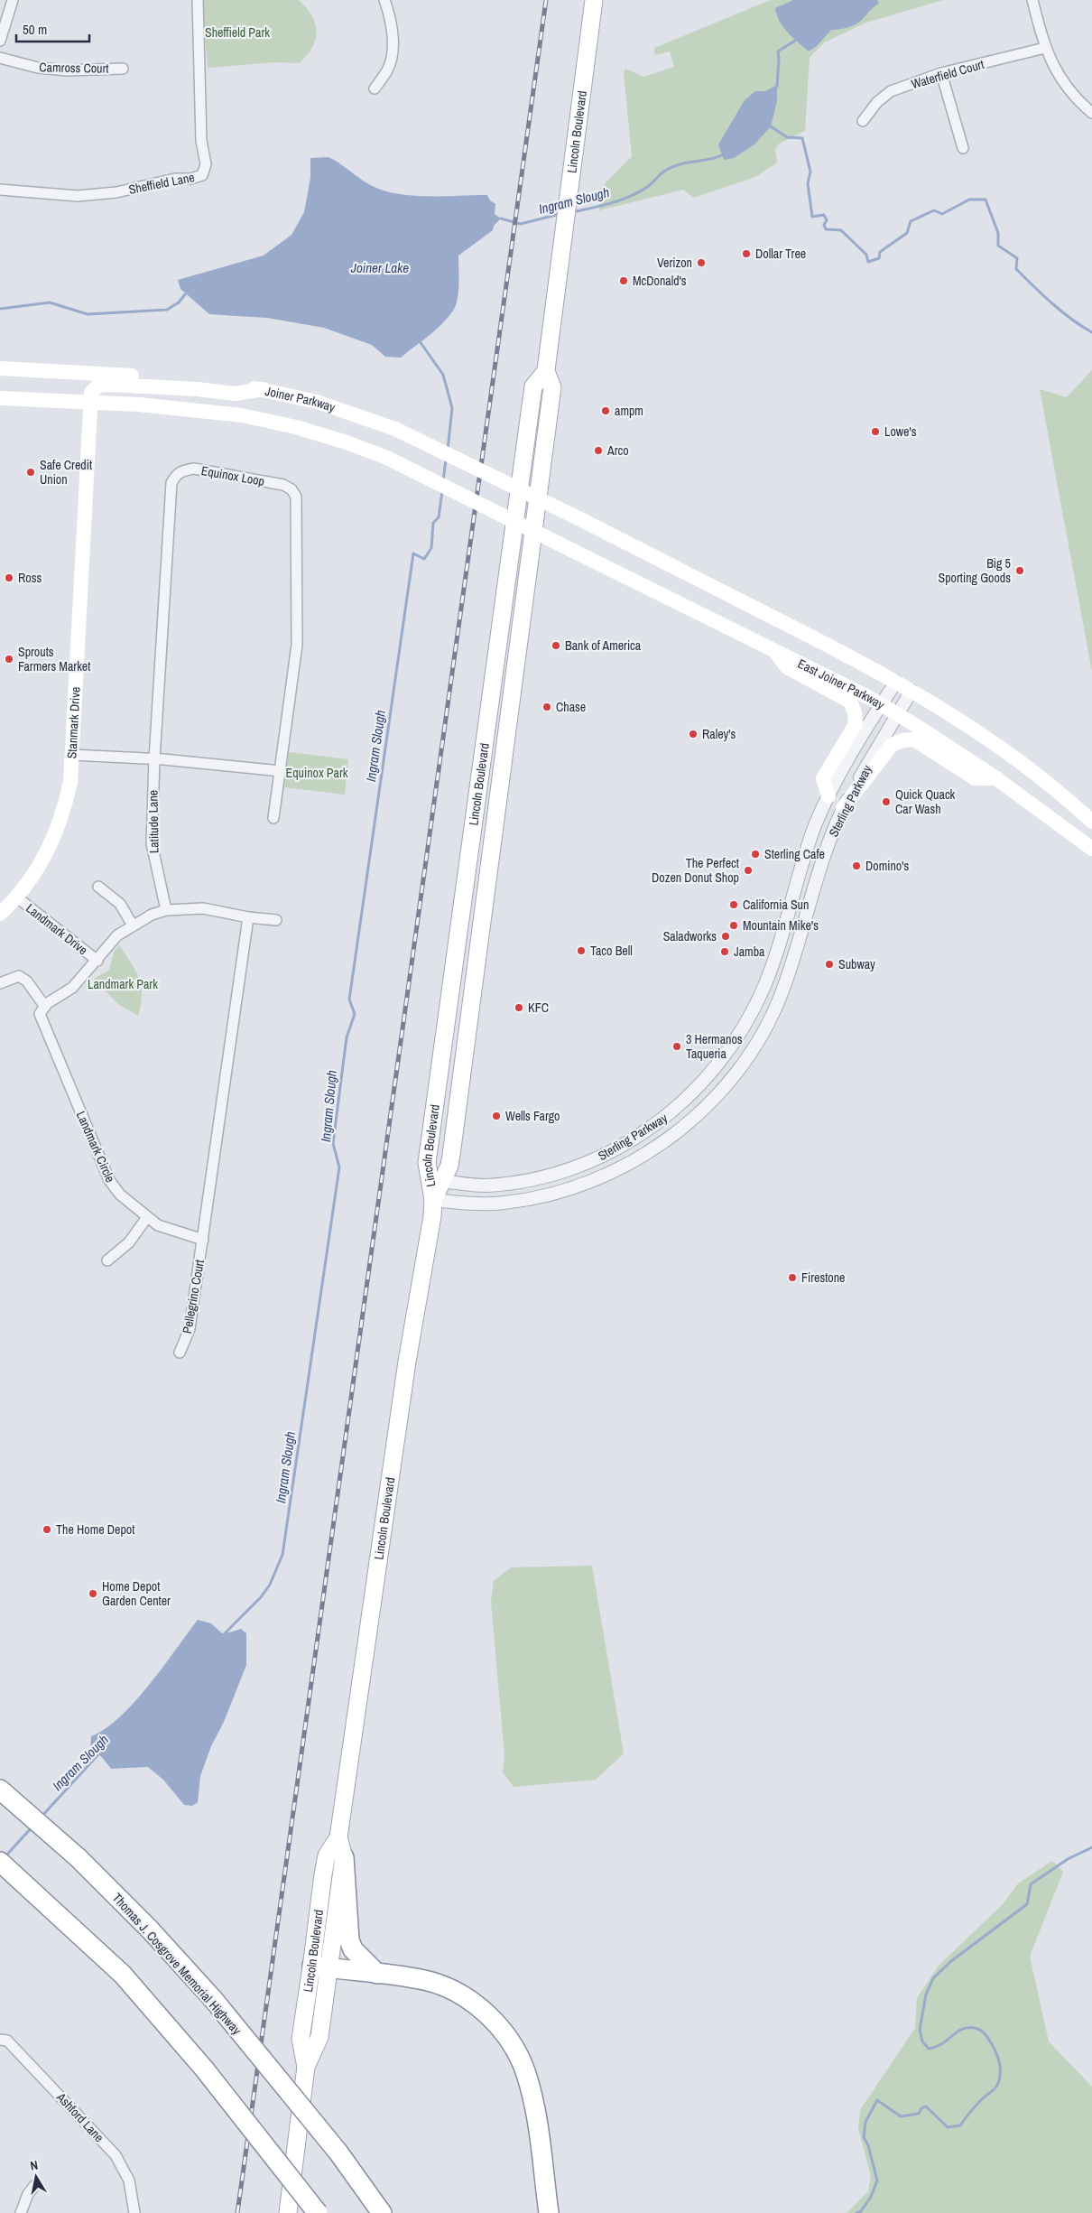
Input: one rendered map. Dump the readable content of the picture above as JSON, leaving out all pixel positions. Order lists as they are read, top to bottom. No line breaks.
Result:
{"streets":{"highway":["Thomas J. Cosgrove Memorial Highway"],"main road":["Lincoln Boulevard","Joiner Parkway","East Joiner Parkway","Stanmark Drive"],"street":["Camross Court","Waterfield Court","Sheffield Lane","Equinox Loop","Sterling Parkway","Latitude Lane","Landmark Drive","Landmark Circle","Pellegrino Court","Ashford Lane"]},"crossings":[["Lincoln Boulevard","Sterling Parkway"],["Joiner Parkway","Sterling Parkway"],["Equinox Loop","Latitude Lane"],["East Joiner Parkway","Stanmark Drive"],["East Joiner Parkway","Sterling Parkway"],["Stanmark Drive","Landmark Drive"],["Landmark Circle","Pellegrino Court"]],"water":["Ingram Slough","Joiner Lake"],"parks":["Sheffield Park","Equinox Park","Landmark Park"],"places":["Dollar Tree","Verizon","McDonald's","ampm","Lowe's","Arco","Safe Credit Union","Big 5 Sporting Goods","Ross","Bank of America","Sprouts Farmers Market","Chase","Raley's","Quick Quack Car Wash","Sterling Cafe","Domino's","The Perfect Dozen Donut Shop","California Sun","Mountain Mike's","Saladworks","Taco Bell","Jamba","Subway","KFC","3 Hermanos Taqueria","Wells Fargo","Firestone","The Home Depot","Home Depot Garden Center"],"scale_bar":"50 m","north":"top"}
